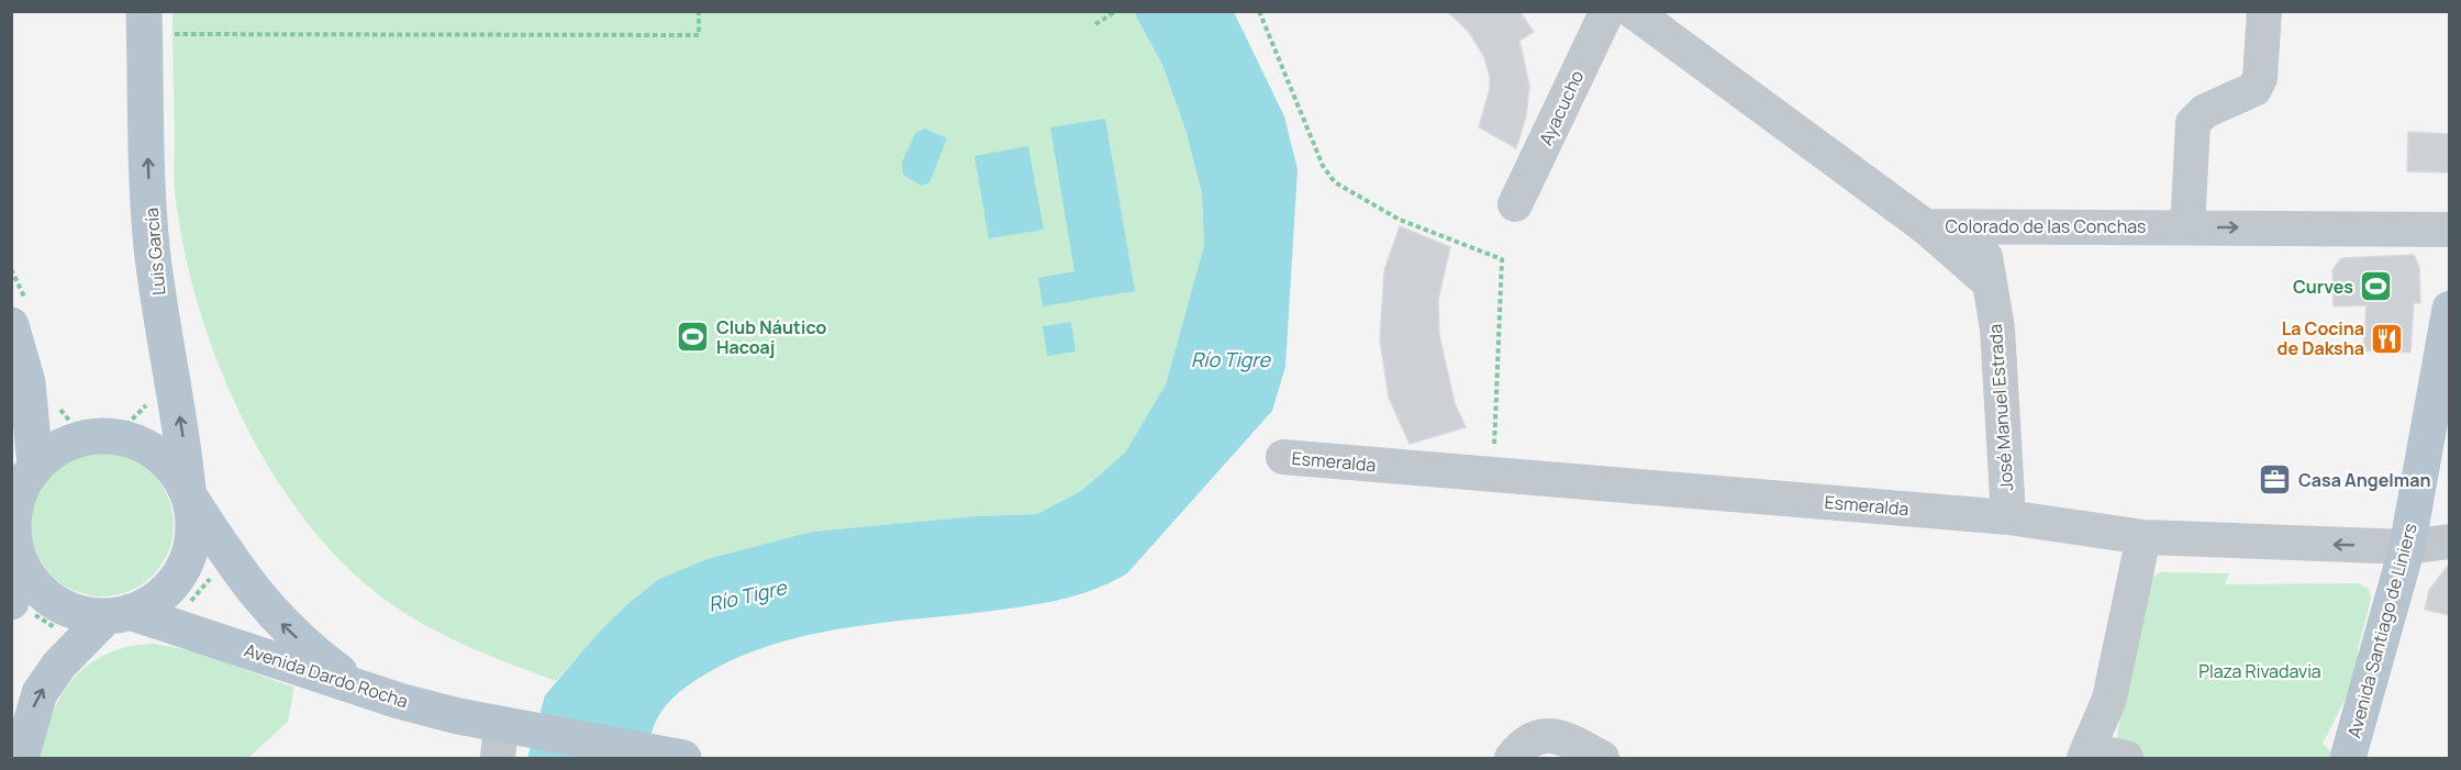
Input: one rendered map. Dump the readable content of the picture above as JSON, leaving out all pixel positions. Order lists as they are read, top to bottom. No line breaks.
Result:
{"streets":{"main road":["Luis García","Avenida Santiago de Liniers","Avenida Dardo Rocha"],"street":["Ayacucho","Colorado de las Conchas","José Manuel Estrada","Esmeralda"]},"crossings":[["Colorado de las Conchas","José Manuel Estrada"],["Luis García","Avenida Dardo Rocha"],["José Manuel Estrada","Esmeralda"],["Esmeralda","Avenida Santiago de Liniers"]],"one_way":["Luis García"],"water":["Río Tigre"],"parks":["Plaza Rivadavia"],"places":{"sports":["Curves","Club Náutico Hacoaj"],"restaurant":["La Cocina de Daksha"],"office":["Casa Angelman"]}}
